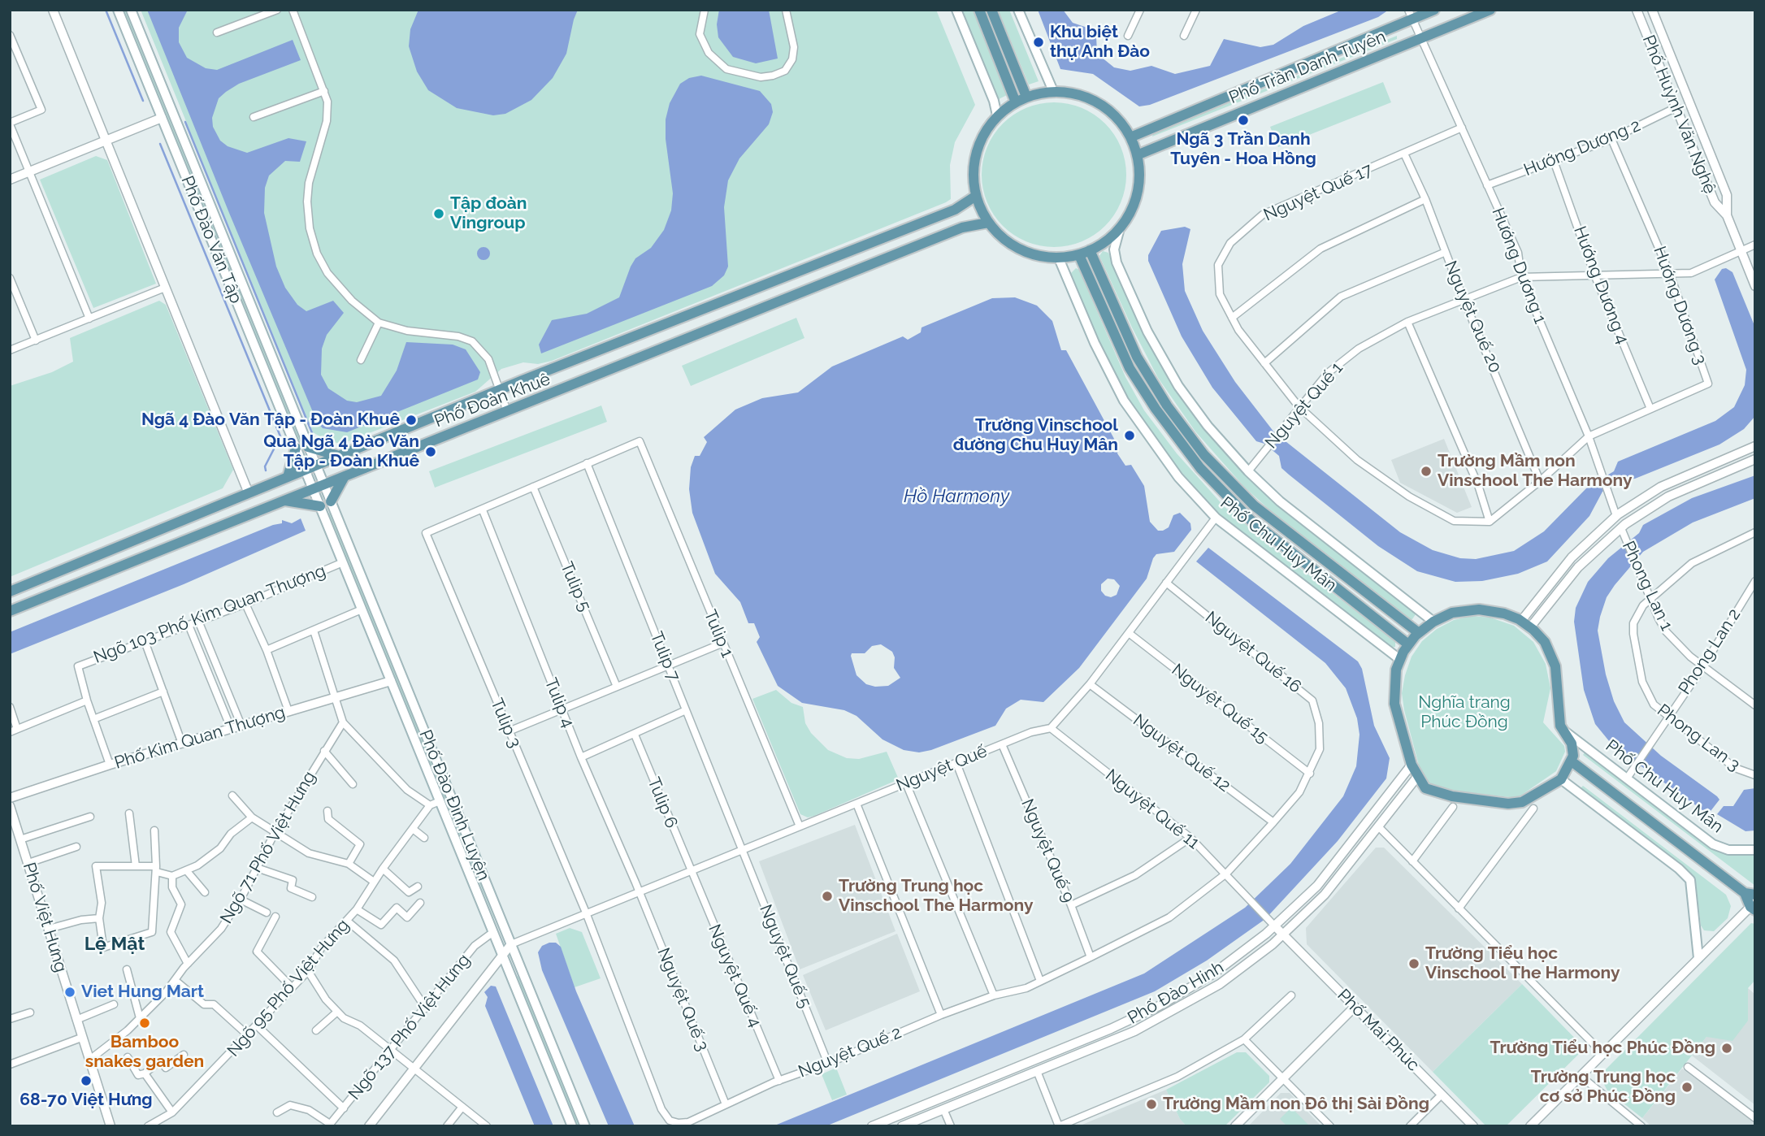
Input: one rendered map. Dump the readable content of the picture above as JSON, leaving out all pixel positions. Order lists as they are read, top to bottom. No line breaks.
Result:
{"streets":{"main road":["Phố Trần Danh Tuyên","Phố Đào Văn Tập","Phố Đoàn Khuê","Phố Chu Huy Mân","Phố Đào Đình Luyện"],"street":["Phố Huỳnh Văn Nghệ","Hướng Dương 2","Nguyệt Quế 17","Hướng Dương 1","Hướng Dương 4","Hướng Dương 3","Nguyệt Quế 20","Nguyệt Quế 1","Phong Lan 1","Tulip 5","Ngõ 103 Phố Kim Quan Thượng","Tulip 1","Phong Lan 2","Nguyệt Quế 16","Tulip 7","Tulip 4","Nguyệt Quế 15","Tulip 3","Phố Kim Quan Thượng","Phong Lan 3","Nguyệt Quế 12","Nguyệt Quế","Tulip 6","Nguyệt Quế 11","Ngõ 71 Phố Việt Hưng","Nguyệt Quế 9","Phố Việt Hưng","Nguyệt Quế 5","Nguyệt Quế 4","Ngõ 95 Phố Việt Hưng","Phố Đào Hinh","Nguyệt Quế 3","Ngõ 137 Phố Việt Hưng","Phố Mai Phúc","Nguyệt Quế 2"]},"crossings":[["Phố Trần Danh Tuyên","Hướng Dương 1"],["Phố Trần Danh Tuyên","Phố Đoàn Khuê"],["Phố Trần Danh Tuyên","Phố Chu Huy Mân"],["Phố Huỳnh Văn Nghệ","Hướng Dương 2"],["Phố Huỳnh Văn Nghệ","Nguyệt Quế 1"],["Hướng Dương 2","Hướng Dương 1"],["Hướng Dương 2","Hướng Dương 4"],["Hướng Dương 2","Hướng Dương 3"],["Nguyệt Quế 17","Hướng Dương 1"],["Nguyệt Quế 17","Hướng Dương 3"],["Nguyệt Quế 17","Nguyệt Quế 20"],["Nguyệt Quế 17","Nguyệt Quế 1"],["Phố Đào Văn Tập","Phố Đoàn Khuê"],["Phố Đào Văn Tập","Phố Đào Đình Luyện"],["Hướng Dương 1","Hướng Dương 3"],["Hướng Dương 1","Nguyệt Quế 1"],["Hướng Dương 4","Hướng Dương 3"],["Hướng Dương 4","Nguyệt Quế 1"],["Hướng Dương 3","Nguyệt Quế 20"],["Hướng Dương 3","Nguyệt Quế 1"],["Nguyệt Quế 20","Nguyệt Quế 1"],["Phố Đoàn Khuê","Phố Chu Huy Mân"],["Phố Đoàn Khuê","Phố Đào Đình Luyện"],["Nguyệt Quế 1","Phố Chu Huy Mân"],["Phố Chu Huy Mân","Phong Lan 2"],["Phố Chu Huy Mân","Phố Đào Hinh"],["Phong Lan 1","Phong Lan 2"],["Phong Lan 1","Phong Lan 3"],["Ngõ 103 Phố Kim Quan Thượng","Phố Kim Quan Thượng"],["Ngõ 103 Phố Kim Quan Thượng","Phố Đào Đình Luyện"],["Tulip 1","Tulip 7"],["Tulip 1","Nguyệt Quế"],["Phong Lan 2","Phong Lan 3"],["Nguyệt Quế 16","Nguyệt Quế 15"],["Nguyệt Quế 16","Nguyệt Quế 12"],["Nguyệt Quế 16","Nguyệt Quế 11"],["Nguyệt Quế 16","Nguyệt Quế 2"],["Tulip 7","Nguyệt Quế"],["Tulip 7","Nguyệt Quế 5"],["Tulip 4","Tulip 3"],["Tulip 4","Nguyệt Quế"],["Tulip 4","Nguyệt Quế 3"],["Tulip 3","Nguyệt Quế"],["Tulip 3","Nguyệt Quế 2"],["Phố Kim Quan Thượng","Phố Đào Đình Luyện"],["Nguyệt Quế","Tulip 6"],["Nguyệt Quế","Phố Đào Đình Luyện"],["Nguyệt Quế","Nguyệt Quế 11"],["Nguyệt Quế","Nguyệt Quế 9"],["Nguyệt Quế","Nguyệt Quế 5"],["Nguyệt Quế","Nguyệt Quế 4"],["Nguyệt Quế","Nguyệt Quế 3"],["Nguyệt Quế","Nguyệt Quế 2"],["Tulip 6","Nguyệt Quế 4"],["Phố Đào Đình Luyện","Ngõ 137 Phố Việt Hưng"],["Nguyệt Quế 11","Phố Đào Hinh"],["Nguyệt Quế 11","Phố Mai Phúc"],["Nguyệt Quế 11","Nguyệt Quế 2"],["Ngõ 71 Phố Việt Hưng","Phố Việt Hưng"],["Nguyệt Quế 9","Nguyệt Quế 2"],["Nguyệt Quế 5","Nguyệt Quế 2"],["Nguyệt Quế 4","Nguyệt Quế 2"],["Phố Đào Hinh","Phố Mai Phúc"],["Nguyệt Quế 3","Nguyệt Quế 2"]],"districts":["Lệ Mật"],"water":["Hồ Harmony"],"parks":["Nghĩa trang Phúc Đồng"],"places":["Khu biệt thự Anh Đào","Ngã 3 Trần Danh Tuyên - Hoa Hồng","Tập đoàn Vingroup","Ngã 4 Đào Văn Tập - Đoàn Khuê","Trường Vinschool đường Chu Huy Mân","Qua Ngã 4 Đào Văn Tập - Đoàn Khuê","Trường Mầm non Vinschool The Harmony","Trường Trung học Vinschool The Harmony","Trường Tiểu học Vinschool The Harmony","Viet Hung Mart","Bamboo snakes garden","Trường Tiểu học Phúc Đồng","68-70 Việt Hưng","Trường Trung học cơ sở Phúc Đồng","Trường Mầm non Đô thị Sài Đồng"]}
